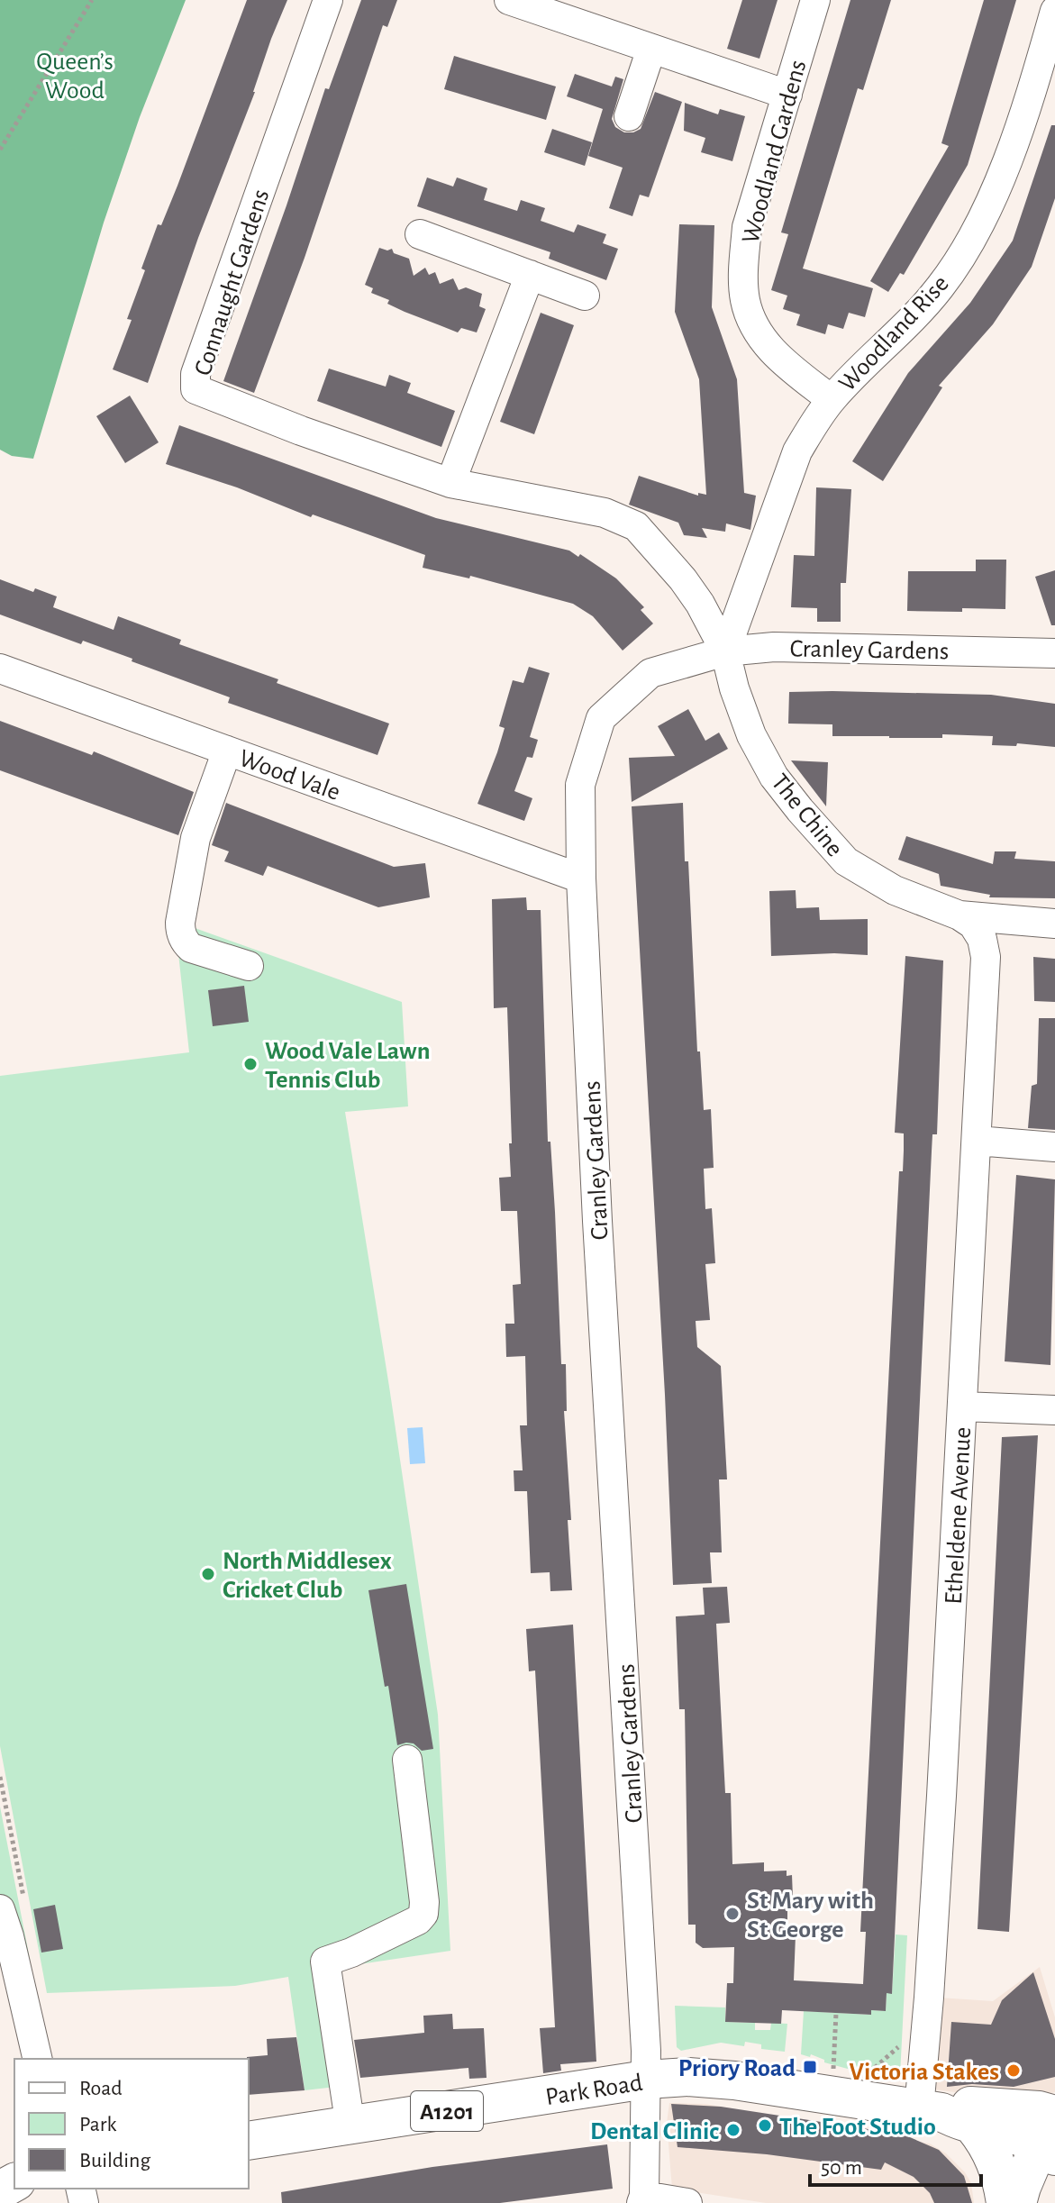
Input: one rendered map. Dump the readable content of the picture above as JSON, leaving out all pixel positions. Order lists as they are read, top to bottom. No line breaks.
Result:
{"streets":{"main road":["Park Road","A1201"],"street":["Woodland Gardens","Connaught Gardens","Woodland Rise","Cranley Gardens","Wood Vale","The Chine","Etheldene Avenue"]},"crossings":[["Woodland Gardens","Woodland Rise"],["Connaught Gardens","Woodland Rise"],["Connaught Gardens","Cranley Gardens"],["Connaught Gardens","The Chine"],["Woodland Rise","Cranley Gardens"],["Woodland Rise","The Chine"],["Cranley Gardens","Wood Vale"],["Cranley Gardens","The Chine"],["Cranley Gardens","Park Road"],["The Chine","Etheldene Avenue"],["Etheldene Avenue","Park Road"]],"parks":["Queen’s Wood"],"places":{"other":["Wood Vale Lawn Tennis Club","North Middlesex Cricket Club","St Mary with St George","Victoria Stakes","The Foot Studio","Dental Clinic"],"transit":["Priory Road"]},"legend":["Road","Park","Building"],"scale_bar":"50 m"}
